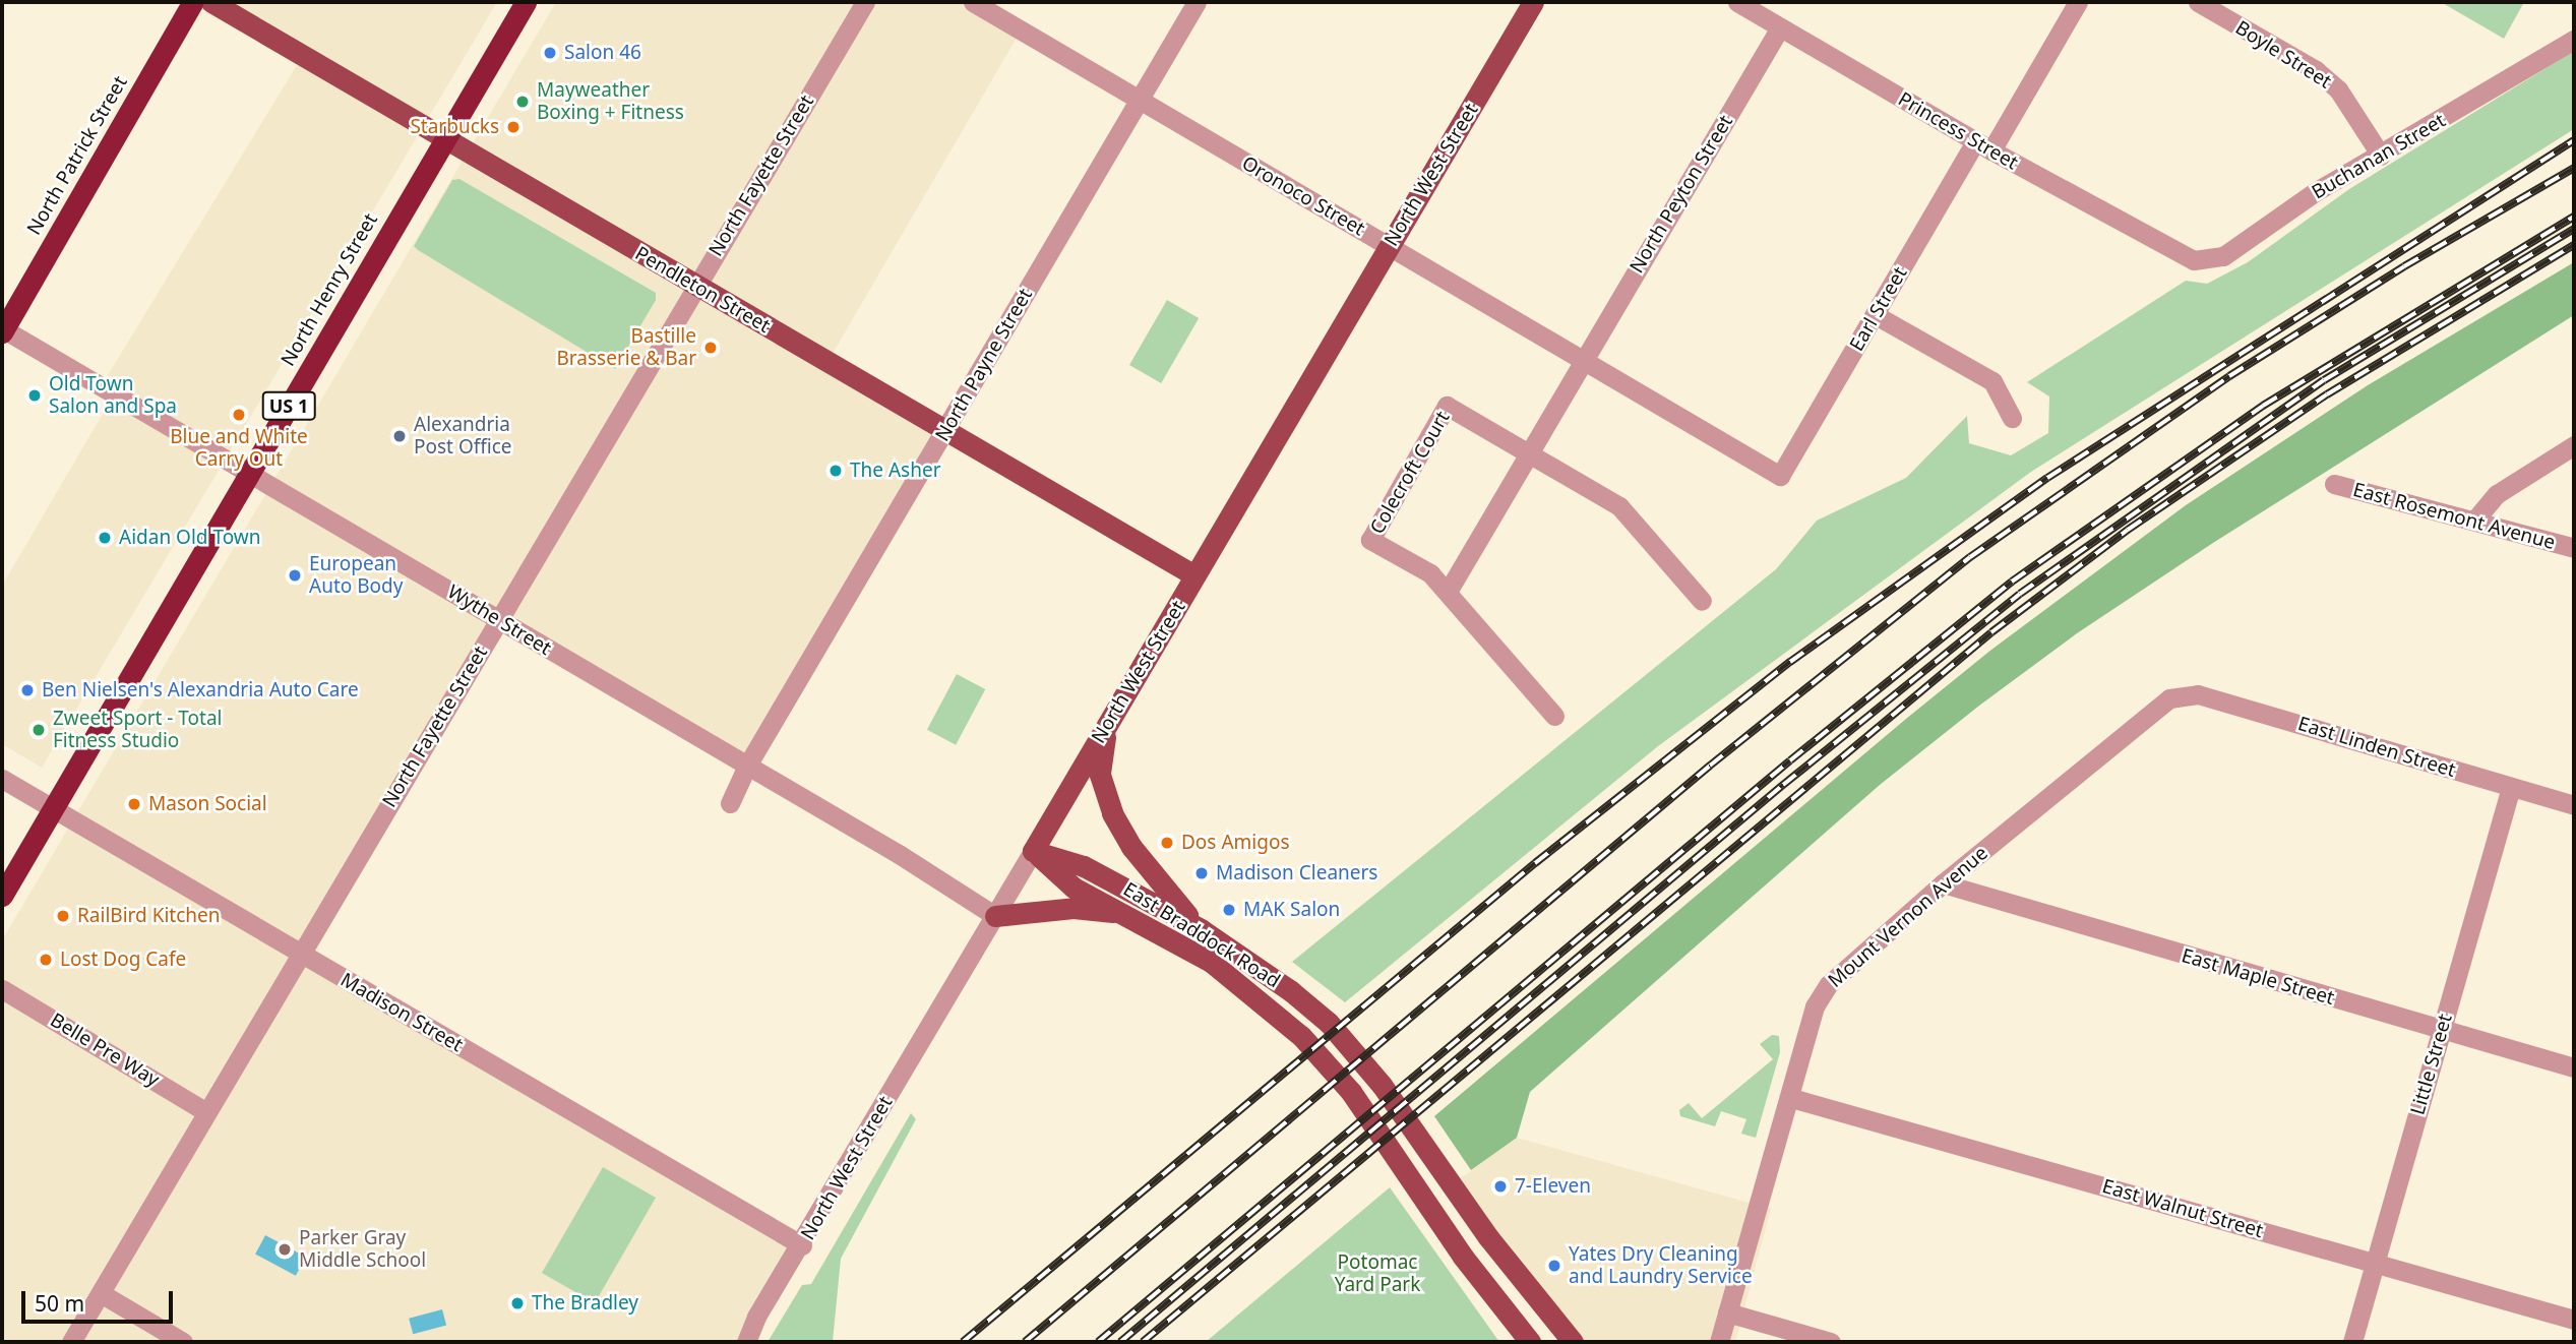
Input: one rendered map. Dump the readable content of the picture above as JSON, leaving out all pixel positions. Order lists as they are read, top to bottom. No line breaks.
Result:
{"streets":{"highway":["North Patrick Street","North Henry Street","US 1"],"main road":["North West Street","Pendleton Street","East Braddock Road"],"street":["Boyle Street","Princess Street","Buchanan Street","North Fayette Street","North Peyton Street","Oronoco Street","Earl Street","North Payne Street","Colecroft Court","East Rosemont Avenue","Wythe Street","East Linden Street","Mount Vernon Avenue","East Maple Street","Madison Street","Belle Pre Way","Little Street","East Walnut Street"]},"crossings":[["Boyle Street","Buchanan Street"],["Princess Street","Buchanan Street"],["Princess Street","North Peyton Street"],["Princess Street","Earl Street"],["North Patrick Street","Wythe Street"],["North West Street","Oronoco Street"],["North West Street","Pendleton Street"],["North West Street","Wythe Street"],["North West Street","East Braddock Road"],["North West Street","Madison Street"],["North Fayette Street","Pendleton Street"],["North Fayette Street","Wythe Street"],["North Fayette Street","Madison Street"],["North Fayette Street","Belle Pre Way"],["North Peyton Street","Oronoco Street"],["Oronoco Street","Earl Street"],["Oronoco Street","North Payne Street"],["North Henry Street","Pendleton Street"],["North Henry Street","Wythe Street"],["North Henry Street","Madison Street"],["Pendleton Street","North Payne Street"],["North Payne Street","Wythe Street"],["East Linden Street","Mount Vernon Avenue"],["East Linden Street","Little Street"],["Mount Vernon Avenue","East Maple Street"],["Mount Vernon Avenue","East Walnut Street"],["East Maple Street","Little Street"],["Little Street","East Walnut Street"]],"parks":["Potomac Yard Park"],"places":["Salon 46","Mayweather Boxing + Fitness","Starbucks","Bastille Brasserie & Bar","Old Town Salon and Spa","Blue and White Carry Out","Alexandria Post Office","The Asher","Aidan Old Town","European Auto Body","Ben Nielsen's Alexandria Auto Care","Zweet Sport - Total Fitness Studio","Mason Social","Dos Amigos","Madison Cleaners","MAK Salon","RailBird Kitchen","Lost Dog Cafe","7-Eleven","Parker Gray Middle School","Yates Dry Cleaning and Laundry Service","The Bradley"],"scale_bar":"50 m"}
